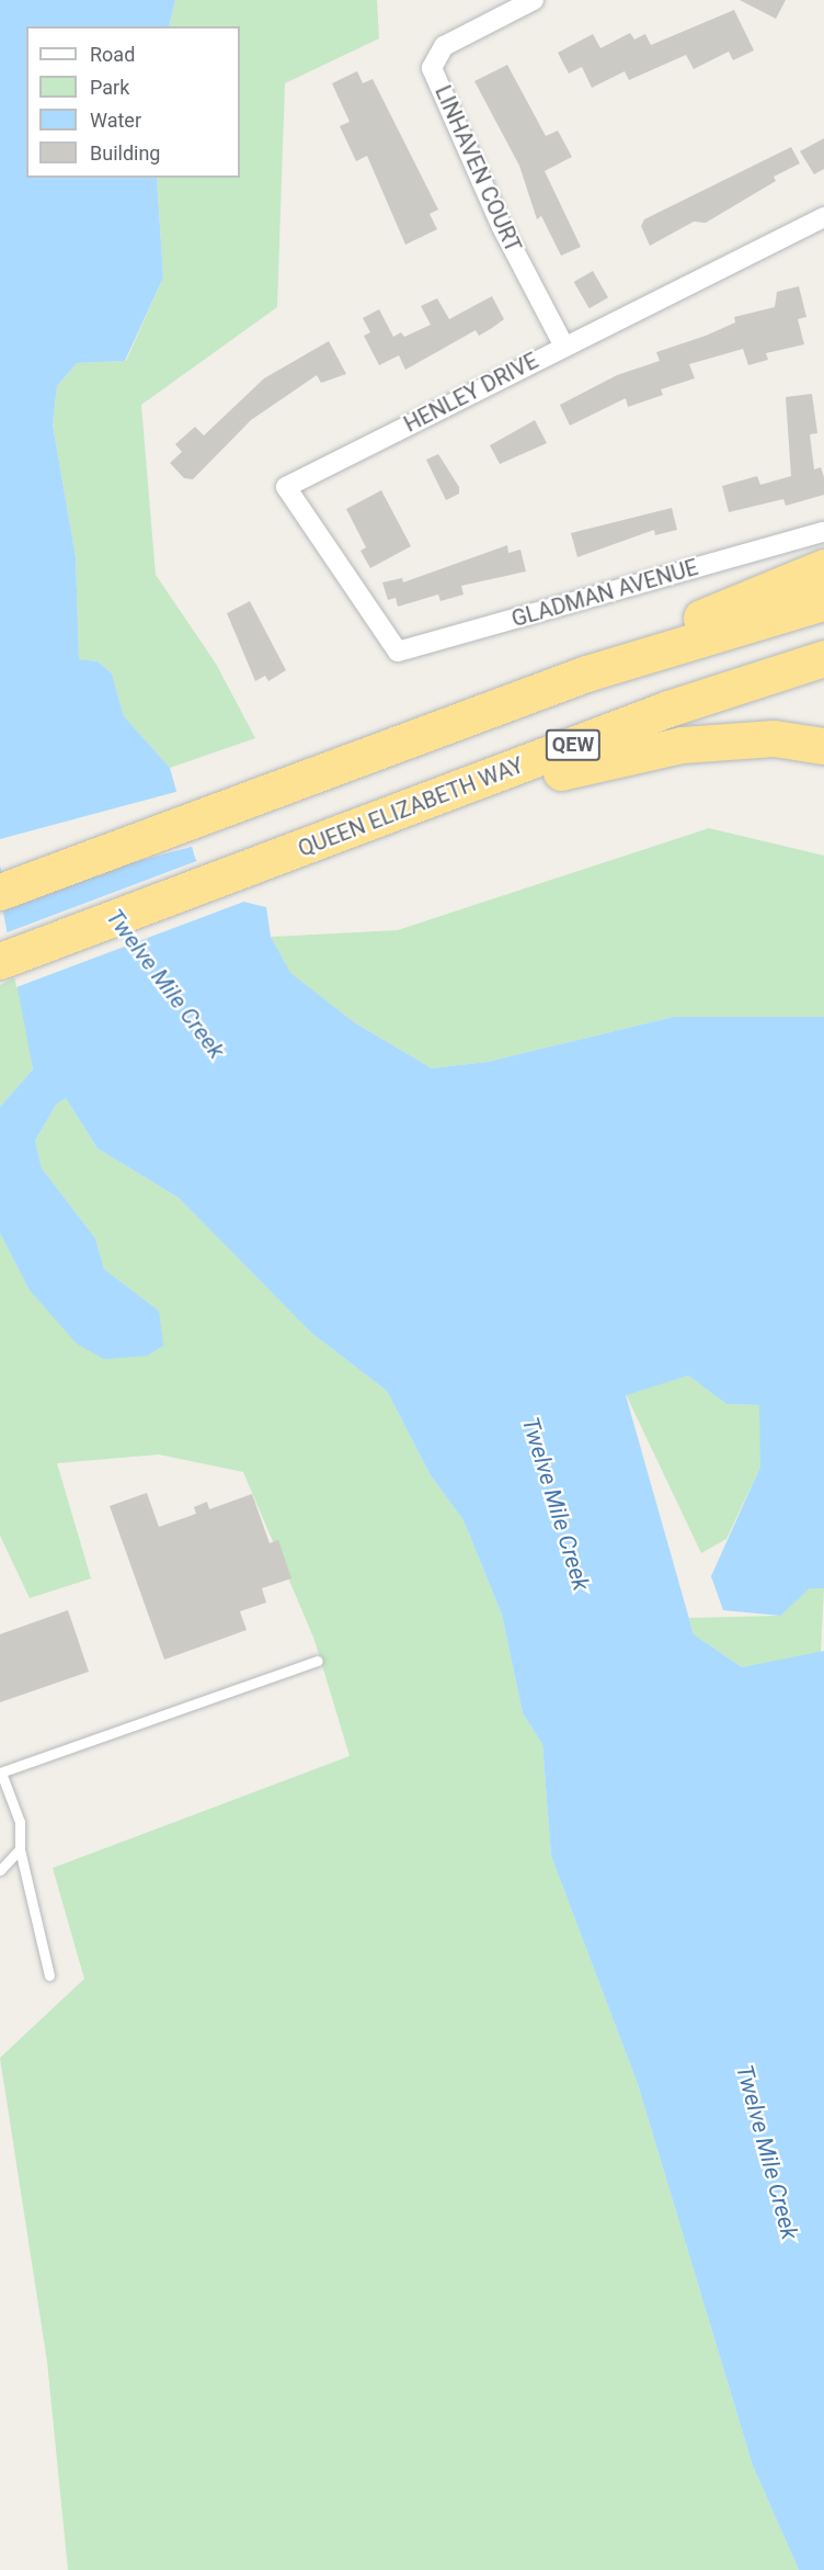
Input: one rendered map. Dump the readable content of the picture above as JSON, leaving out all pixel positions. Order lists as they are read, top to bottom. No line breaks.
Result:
{"streets":{"highway":["QEW","QUEEN ELIZABETH WAY"],"street":["LINHAVEN COURT","HENLEY DRIVE","GLADMAN AVENUE"]},"crossings":[["LINHAVEN COURT","HENLEY DRIVE"],["HENLEY DRIVE","GLADMAN AVENUE"]],"water":["Twelve Mile Creek"],"legend":["Road","Park","Water","Building"]}
